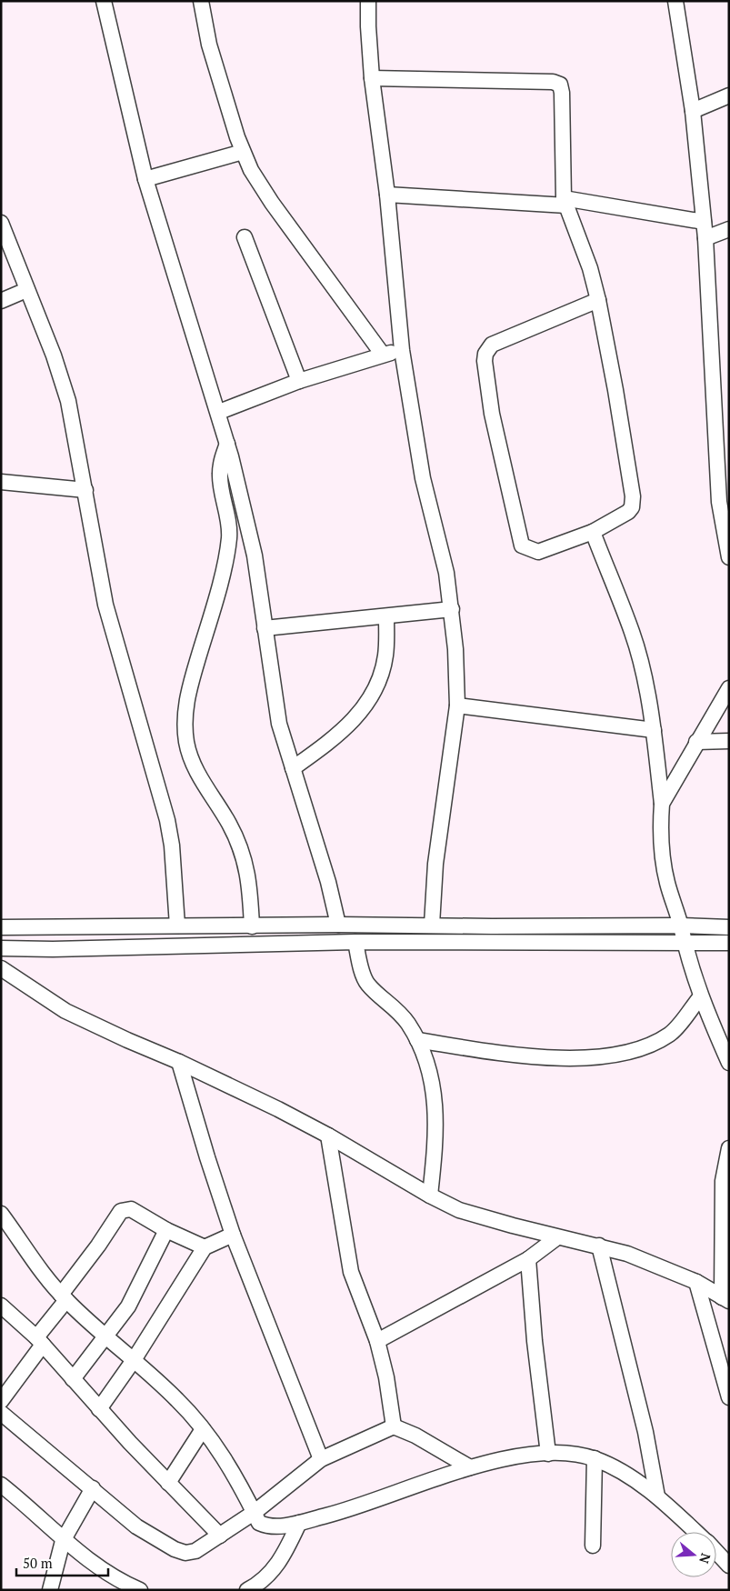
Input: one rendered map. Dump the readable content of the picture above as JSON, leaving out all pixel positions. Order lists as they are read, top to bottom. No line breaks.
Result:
{"scale_bar":"50 m","north":"right"}
